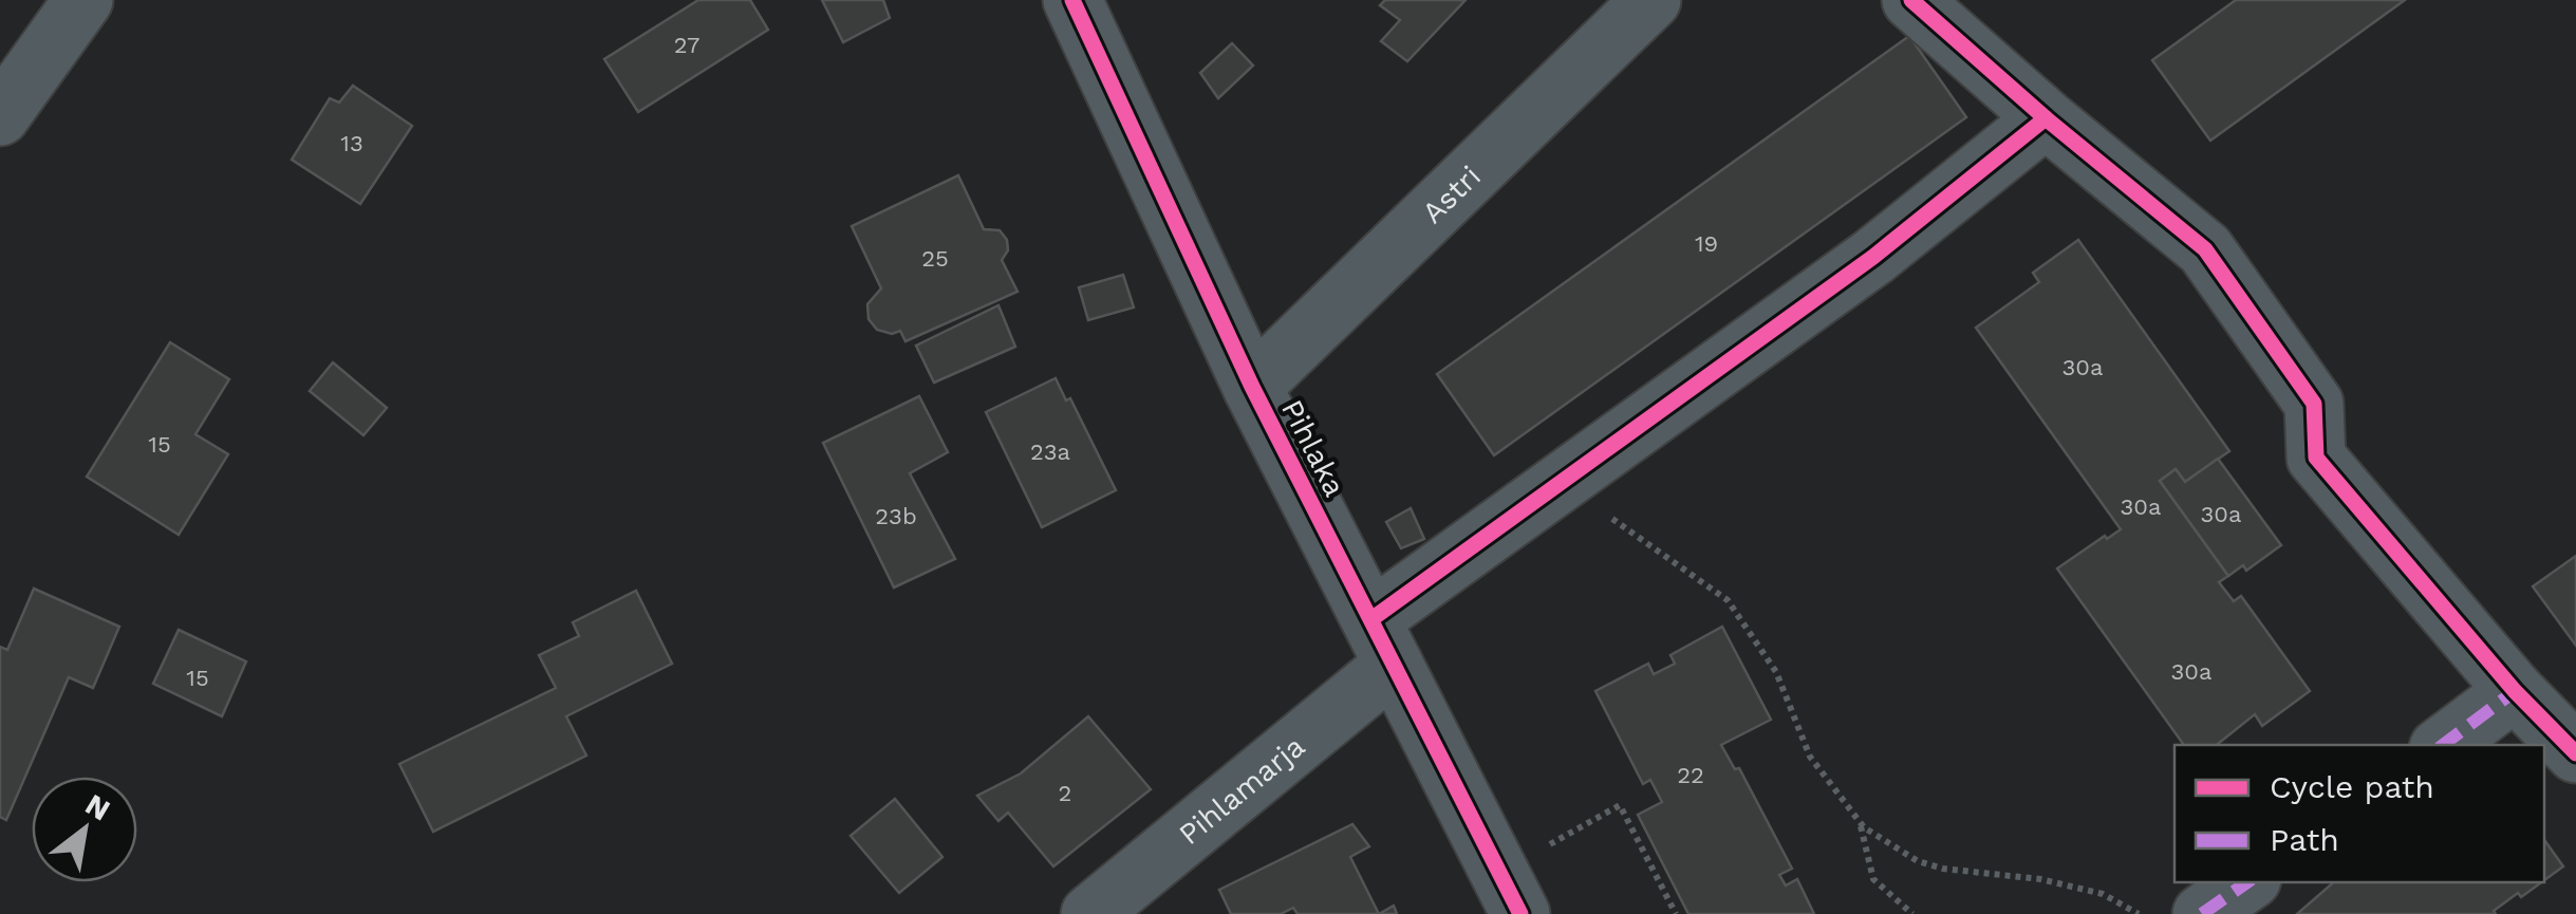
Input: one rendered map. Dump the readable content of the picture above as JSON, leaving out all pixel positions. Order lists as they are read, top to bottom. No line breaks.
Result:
{"streets":{"street":["Astri","Pihlaka","Pihlamarja"]},"crossings":[["Astri","Pihlaka"],["Pihlaka","Pihlamarja"]],"house_numbers":["27","13","19","25","30a","15","23a","30a","30a","23b","30a","15","22","2"],"legend":["Cycle path","Path"],"north":"top right"}
